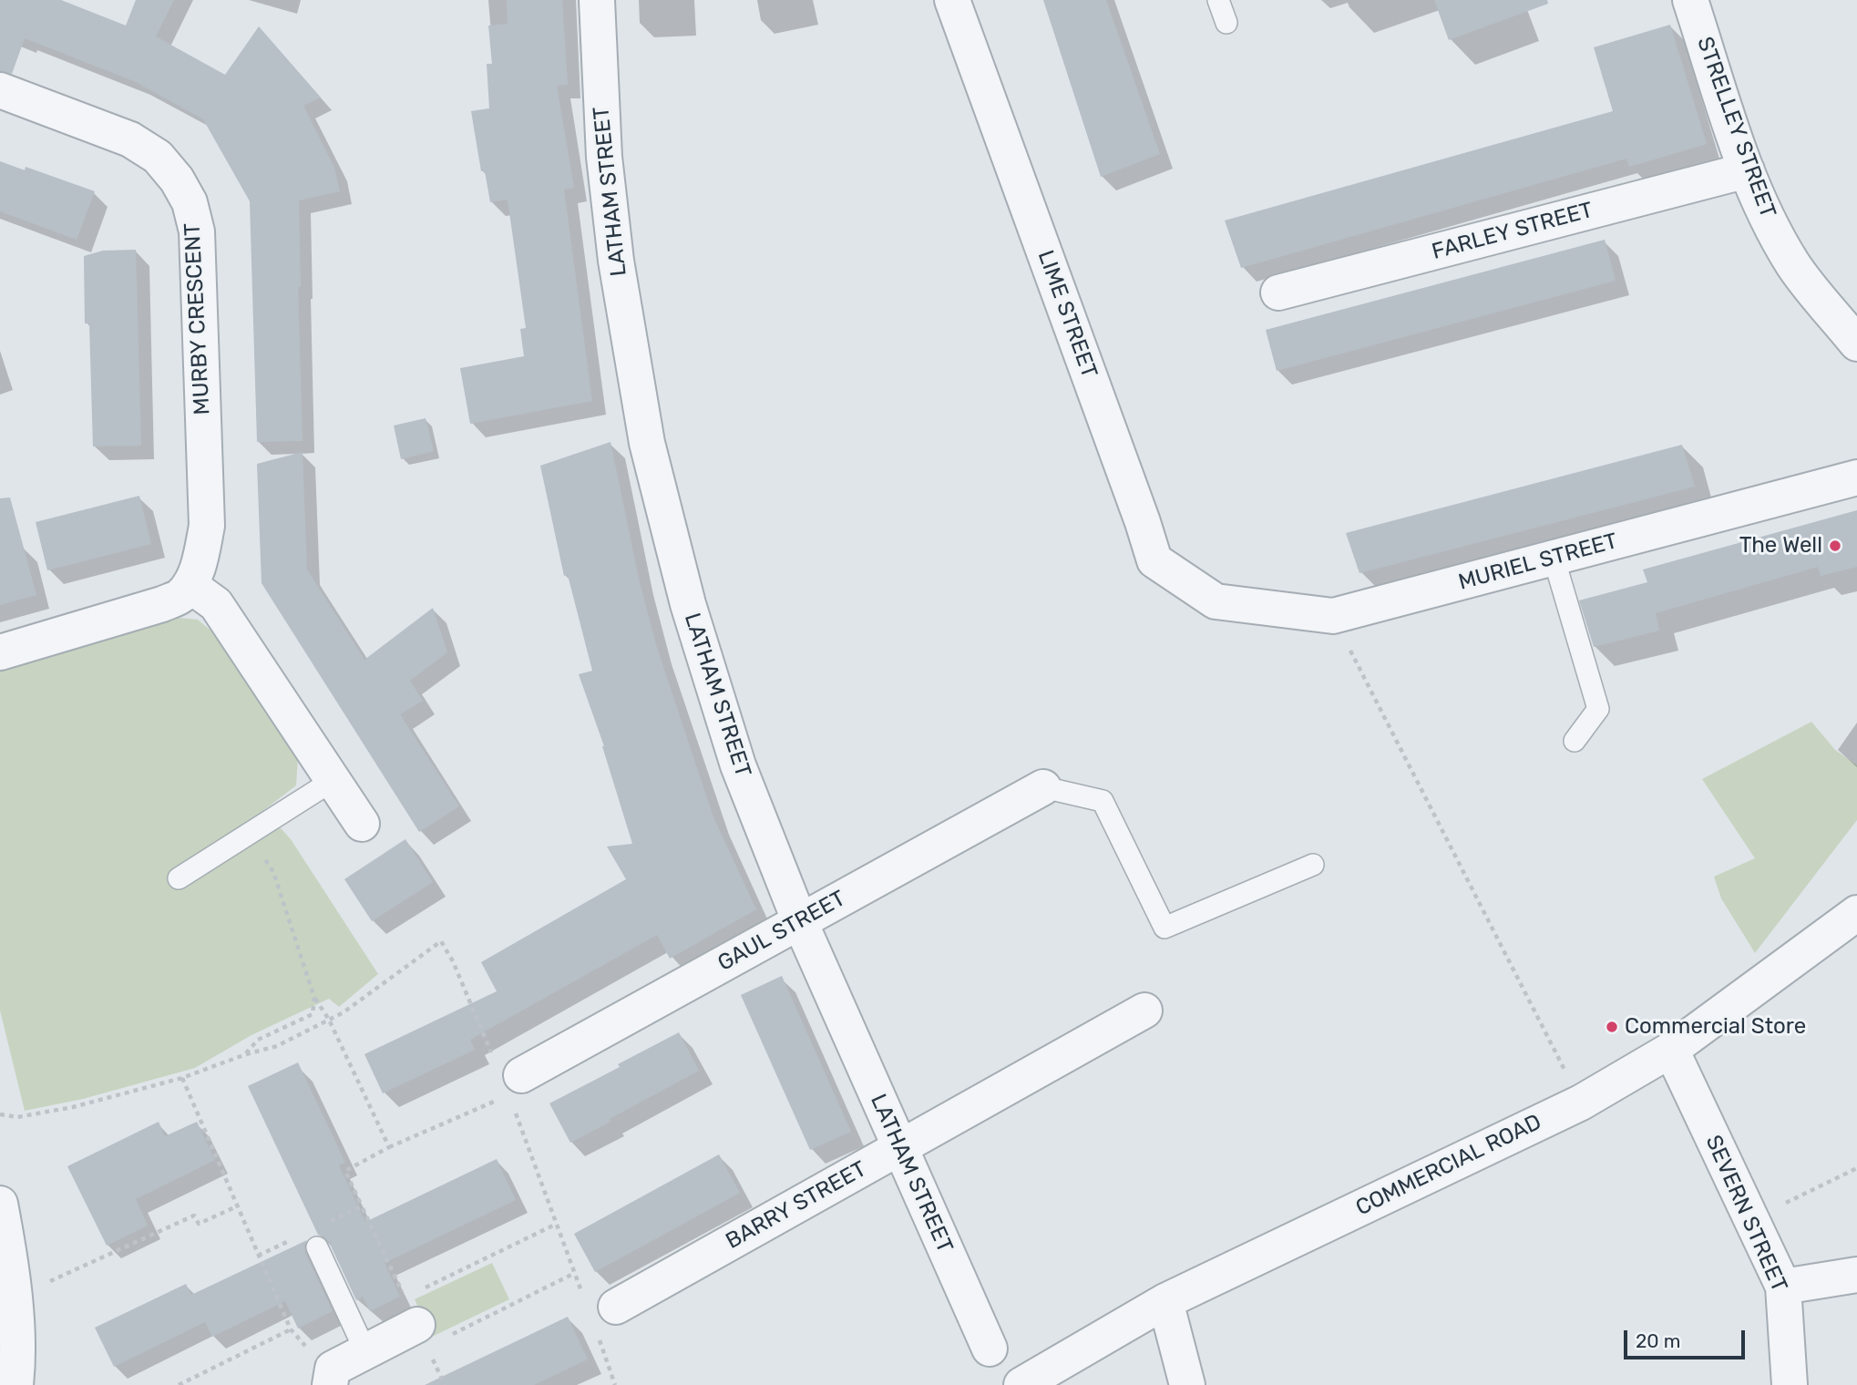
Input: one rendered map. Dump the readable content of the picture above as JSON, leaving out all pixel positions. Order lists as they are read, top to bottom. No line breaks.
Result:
{"streets":{"street":["STRELLEY STREET","LATHAM STREET","FARLEY STREET","LIME STREET","MURBY CRESCENT","MURIEL STREET","GAUL STREET","COMMERCIAL ROAD","BARRY STREET","SEVERN STREET"]},"crossings":[["STRELLEY STREET","FARLEY STREET"],["LATHAM STREET","GAUL STREET"],["LATHAM STREET","BARRY STREET"],["LIME STREET","MURIEL STREET"],["COMMERCIAL ROAD","SEVERN STREET"]],"places":["The Well","Commercial Store"],"scale_bar":"20 m"}
